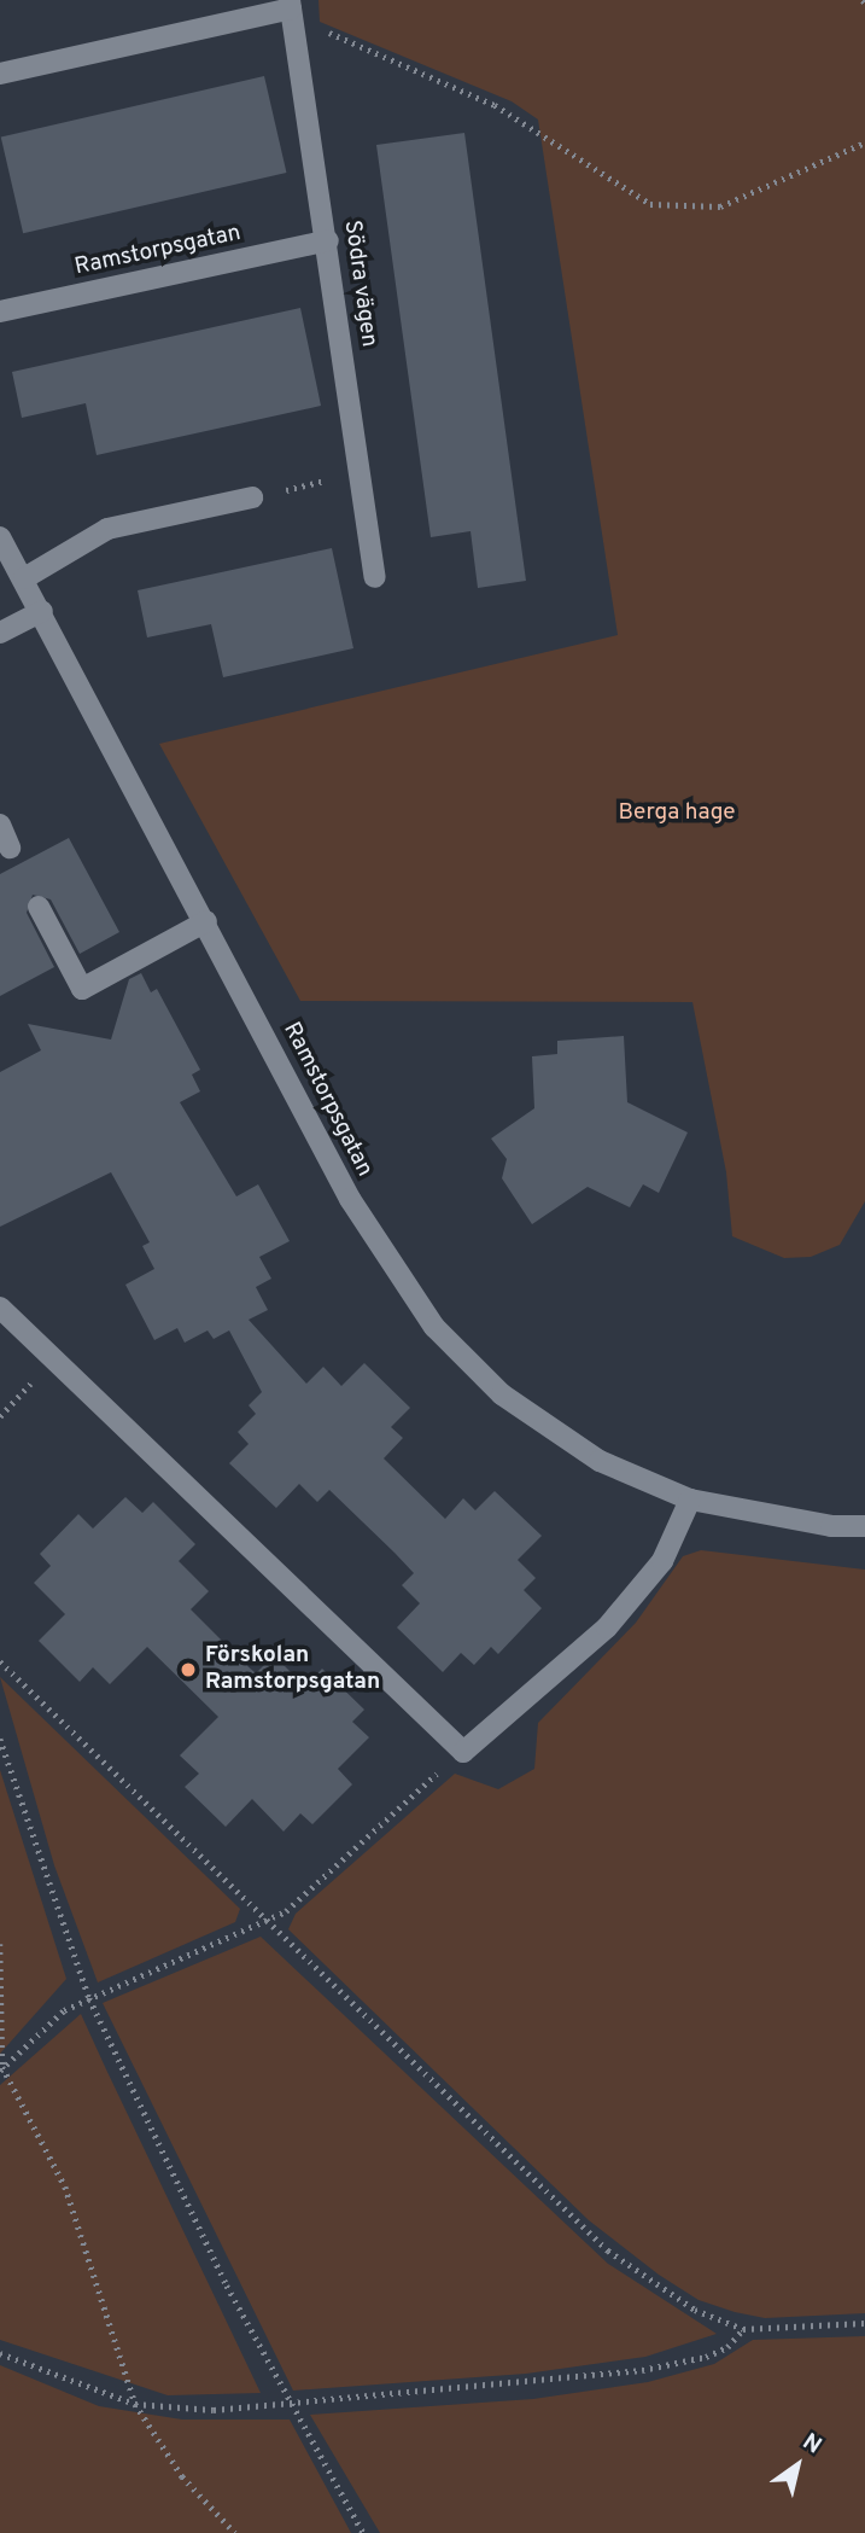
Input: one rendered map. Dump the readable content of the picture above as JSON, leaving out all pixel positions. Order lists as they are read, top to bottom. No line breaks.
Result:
{"streets":{"street":["Ramstorpsgatan","Södra vägen"]},"crossings":[["Ramstorpsgatan","Södra vägen"]],"parks":["Berga hage"],"places":["Förskolan Ramstorpsgatan"],"north":"top right"}
